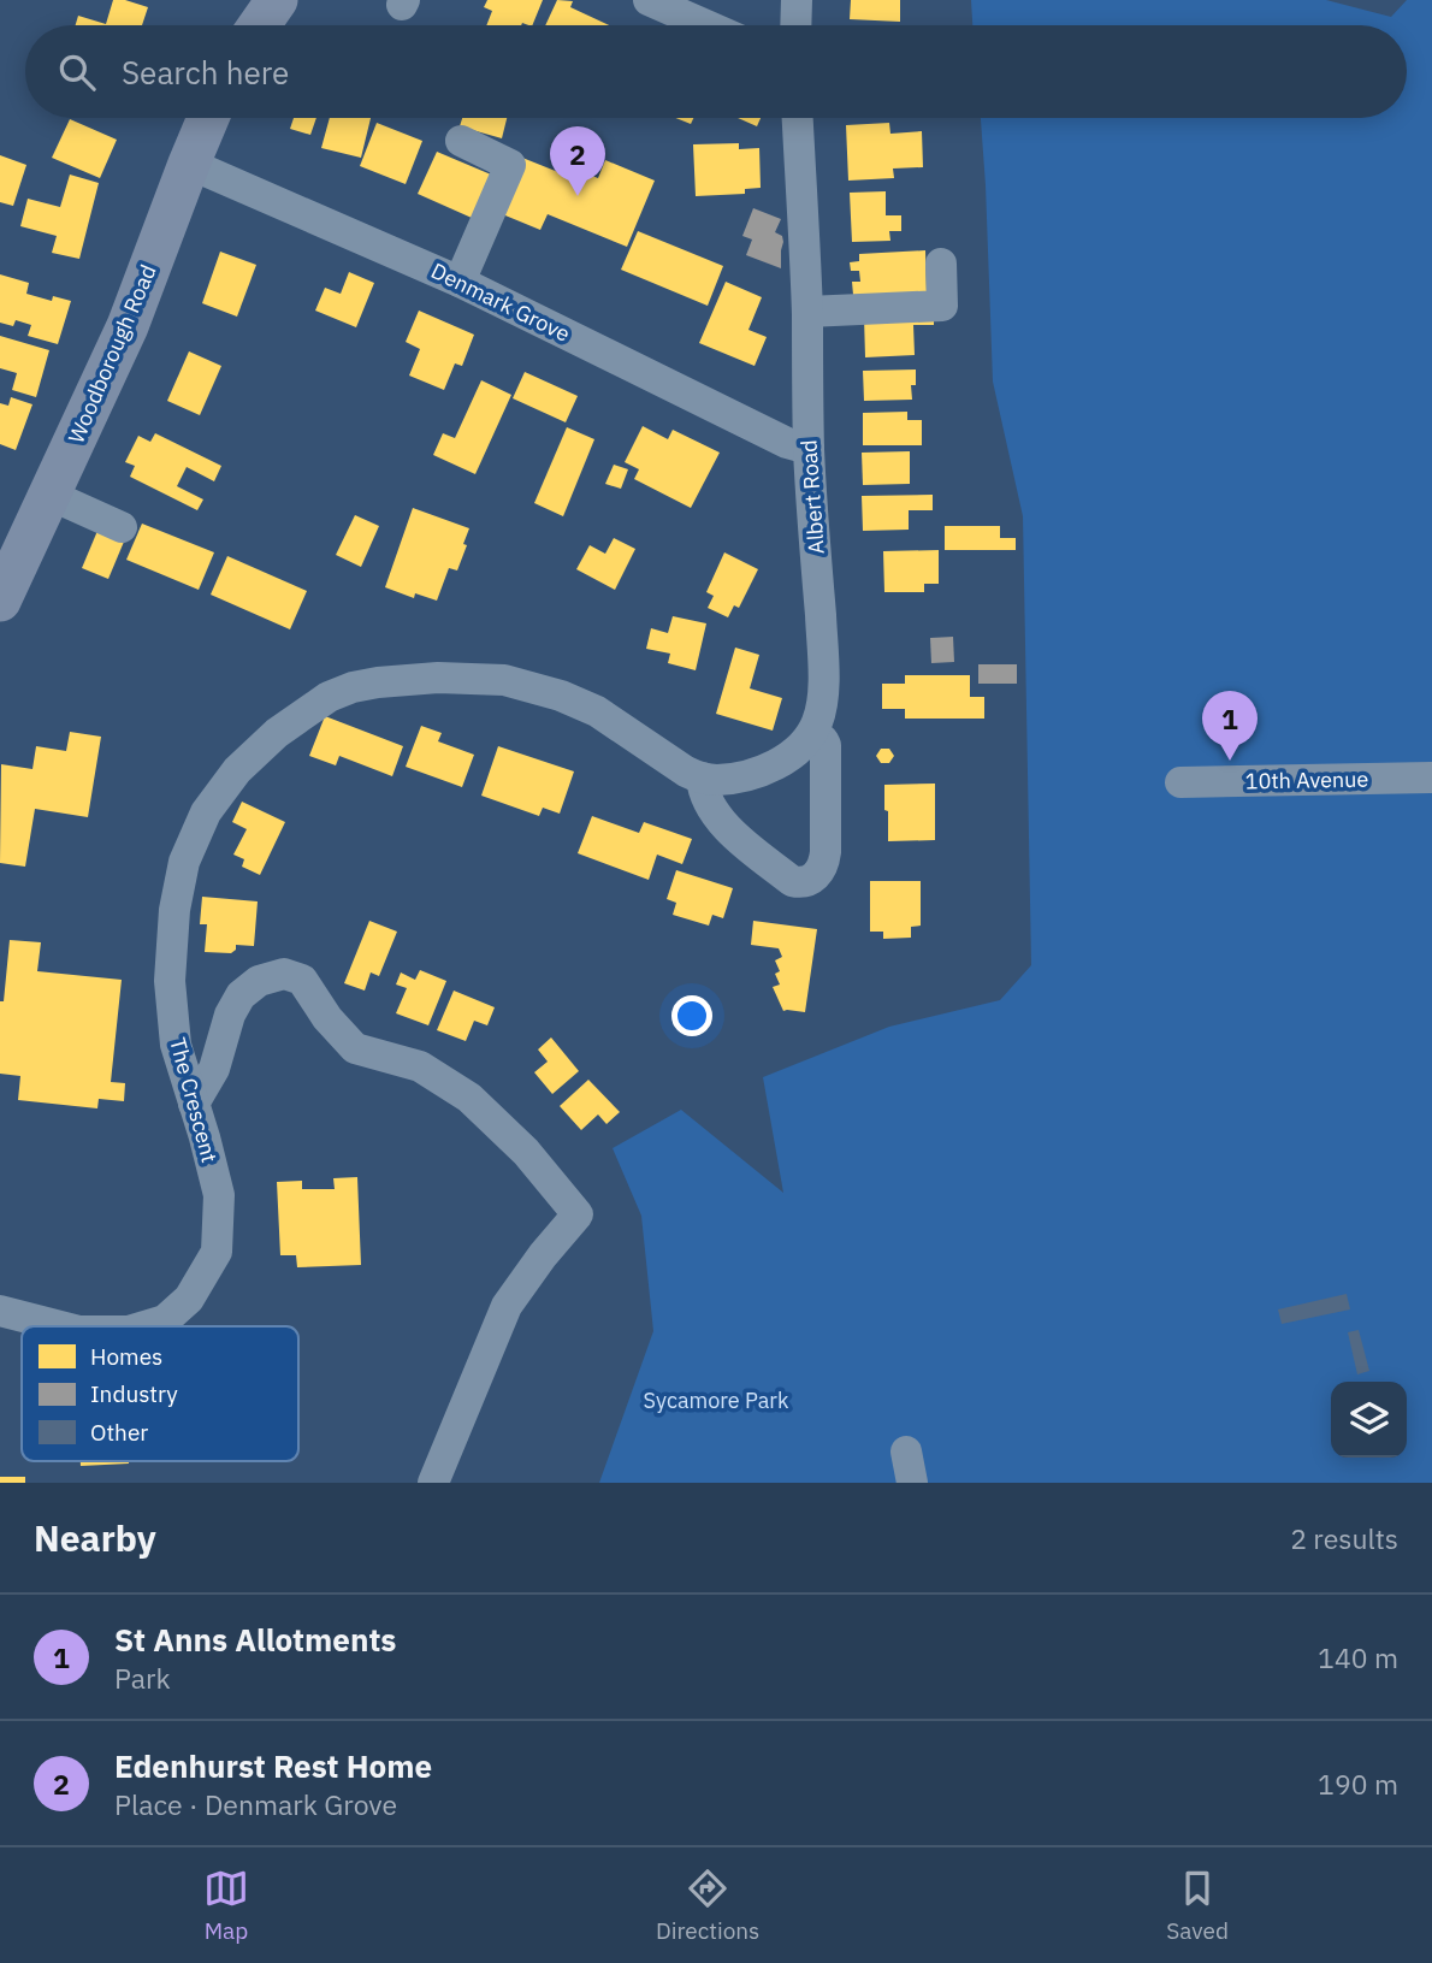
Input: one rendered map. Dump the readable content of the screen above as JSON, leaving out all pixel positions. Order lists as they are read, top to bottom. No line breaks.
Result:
{"streets":{"main road":["Woodborough Road"],"street":["Denmark Grove","Albert Road","10th Avenue","The Crescent"]},"crossings":[["Denmark Grove","Woodborough Road"],["Denmark Grove","Albert Road"]],"parks":["Sycamore Park"],"legend":["Homes","Industry","Other"],"page":{"search":"Search here","pins":["2","1"],"heading":["Nearby","2 results"],"list":[{"mark":"1","name":"St Anns Allotments","note":"Park","value":"140 m"},{"mark":"2","name":"Edenhurst Rest Home","note":"Place · Denmark Grove","value":"190 m"}],"nav":["Map","Directions","Saved"]}}
